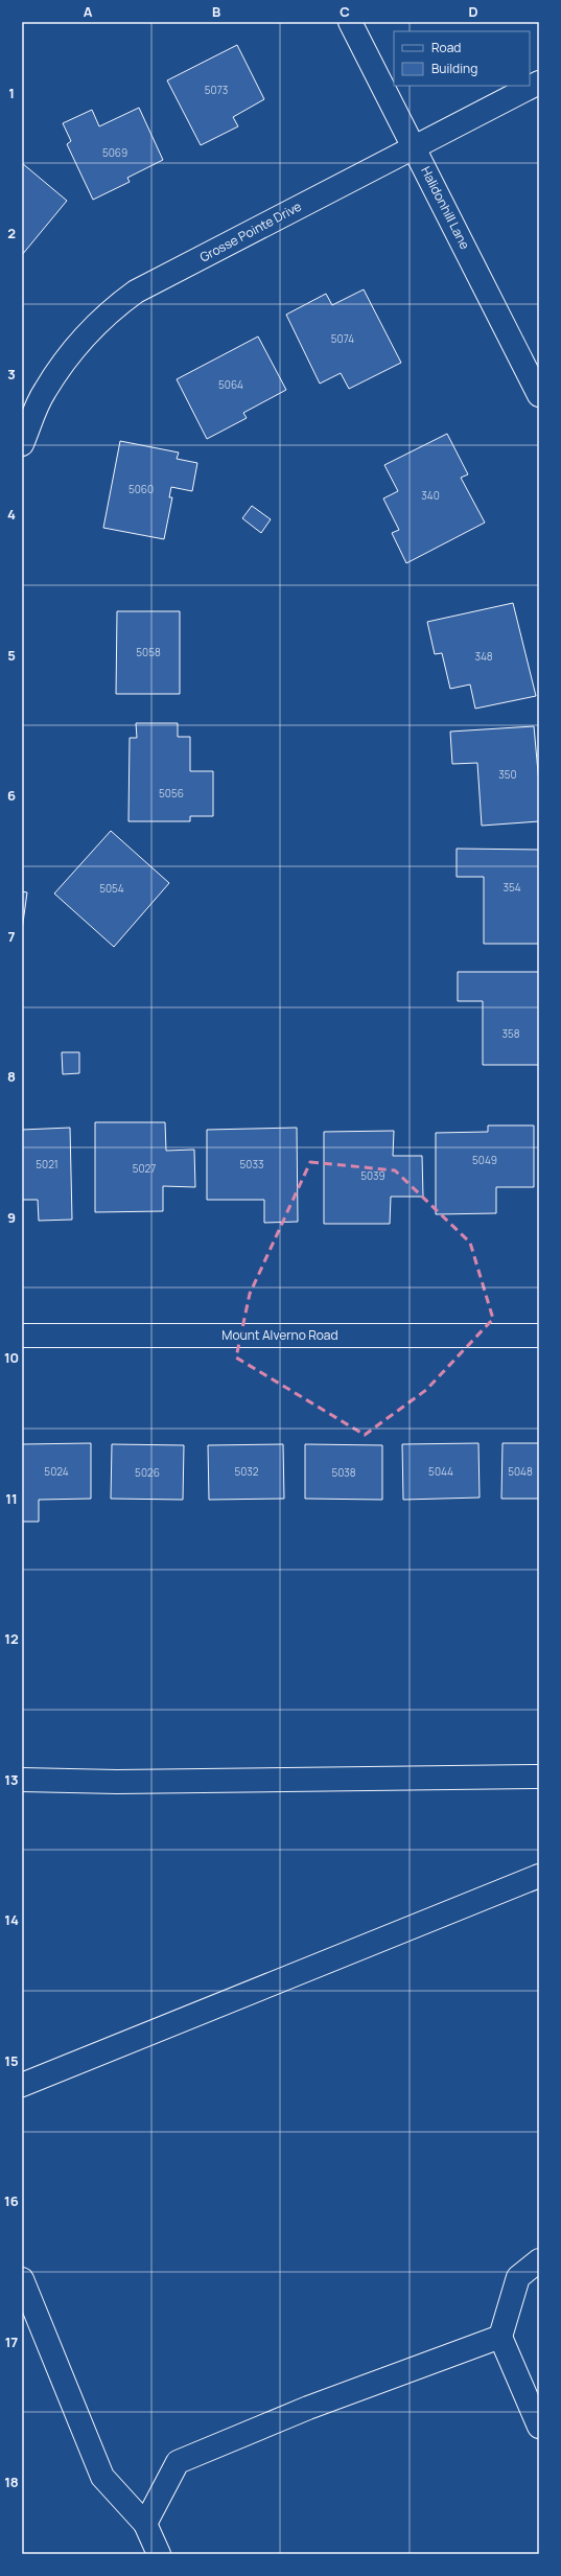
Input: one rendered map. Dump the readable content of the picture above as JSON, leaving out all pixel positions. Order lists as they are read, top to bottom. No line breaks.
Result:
{"streets":{"street":["Halidonhill Lane","Grosse Pointe Drive","Mount Alverno Road"]},"crossings":[["Halidonhill Lane","Grosse Pointe Drive"]],"house_numbers":["5073","5069","5074","5064","5060","340","5058","348","350","5056","354","5054","358","5049","5021","5033","5027","5039","5024","5032","5044","5048","5026","5038"],"legend":["Road","Building"],"grid":{"columns":["A","B","C","D"],"rows":["1","2","3","4","5","6","7","8","9","10","11","12","13","14","15","16","17","18"]}}
